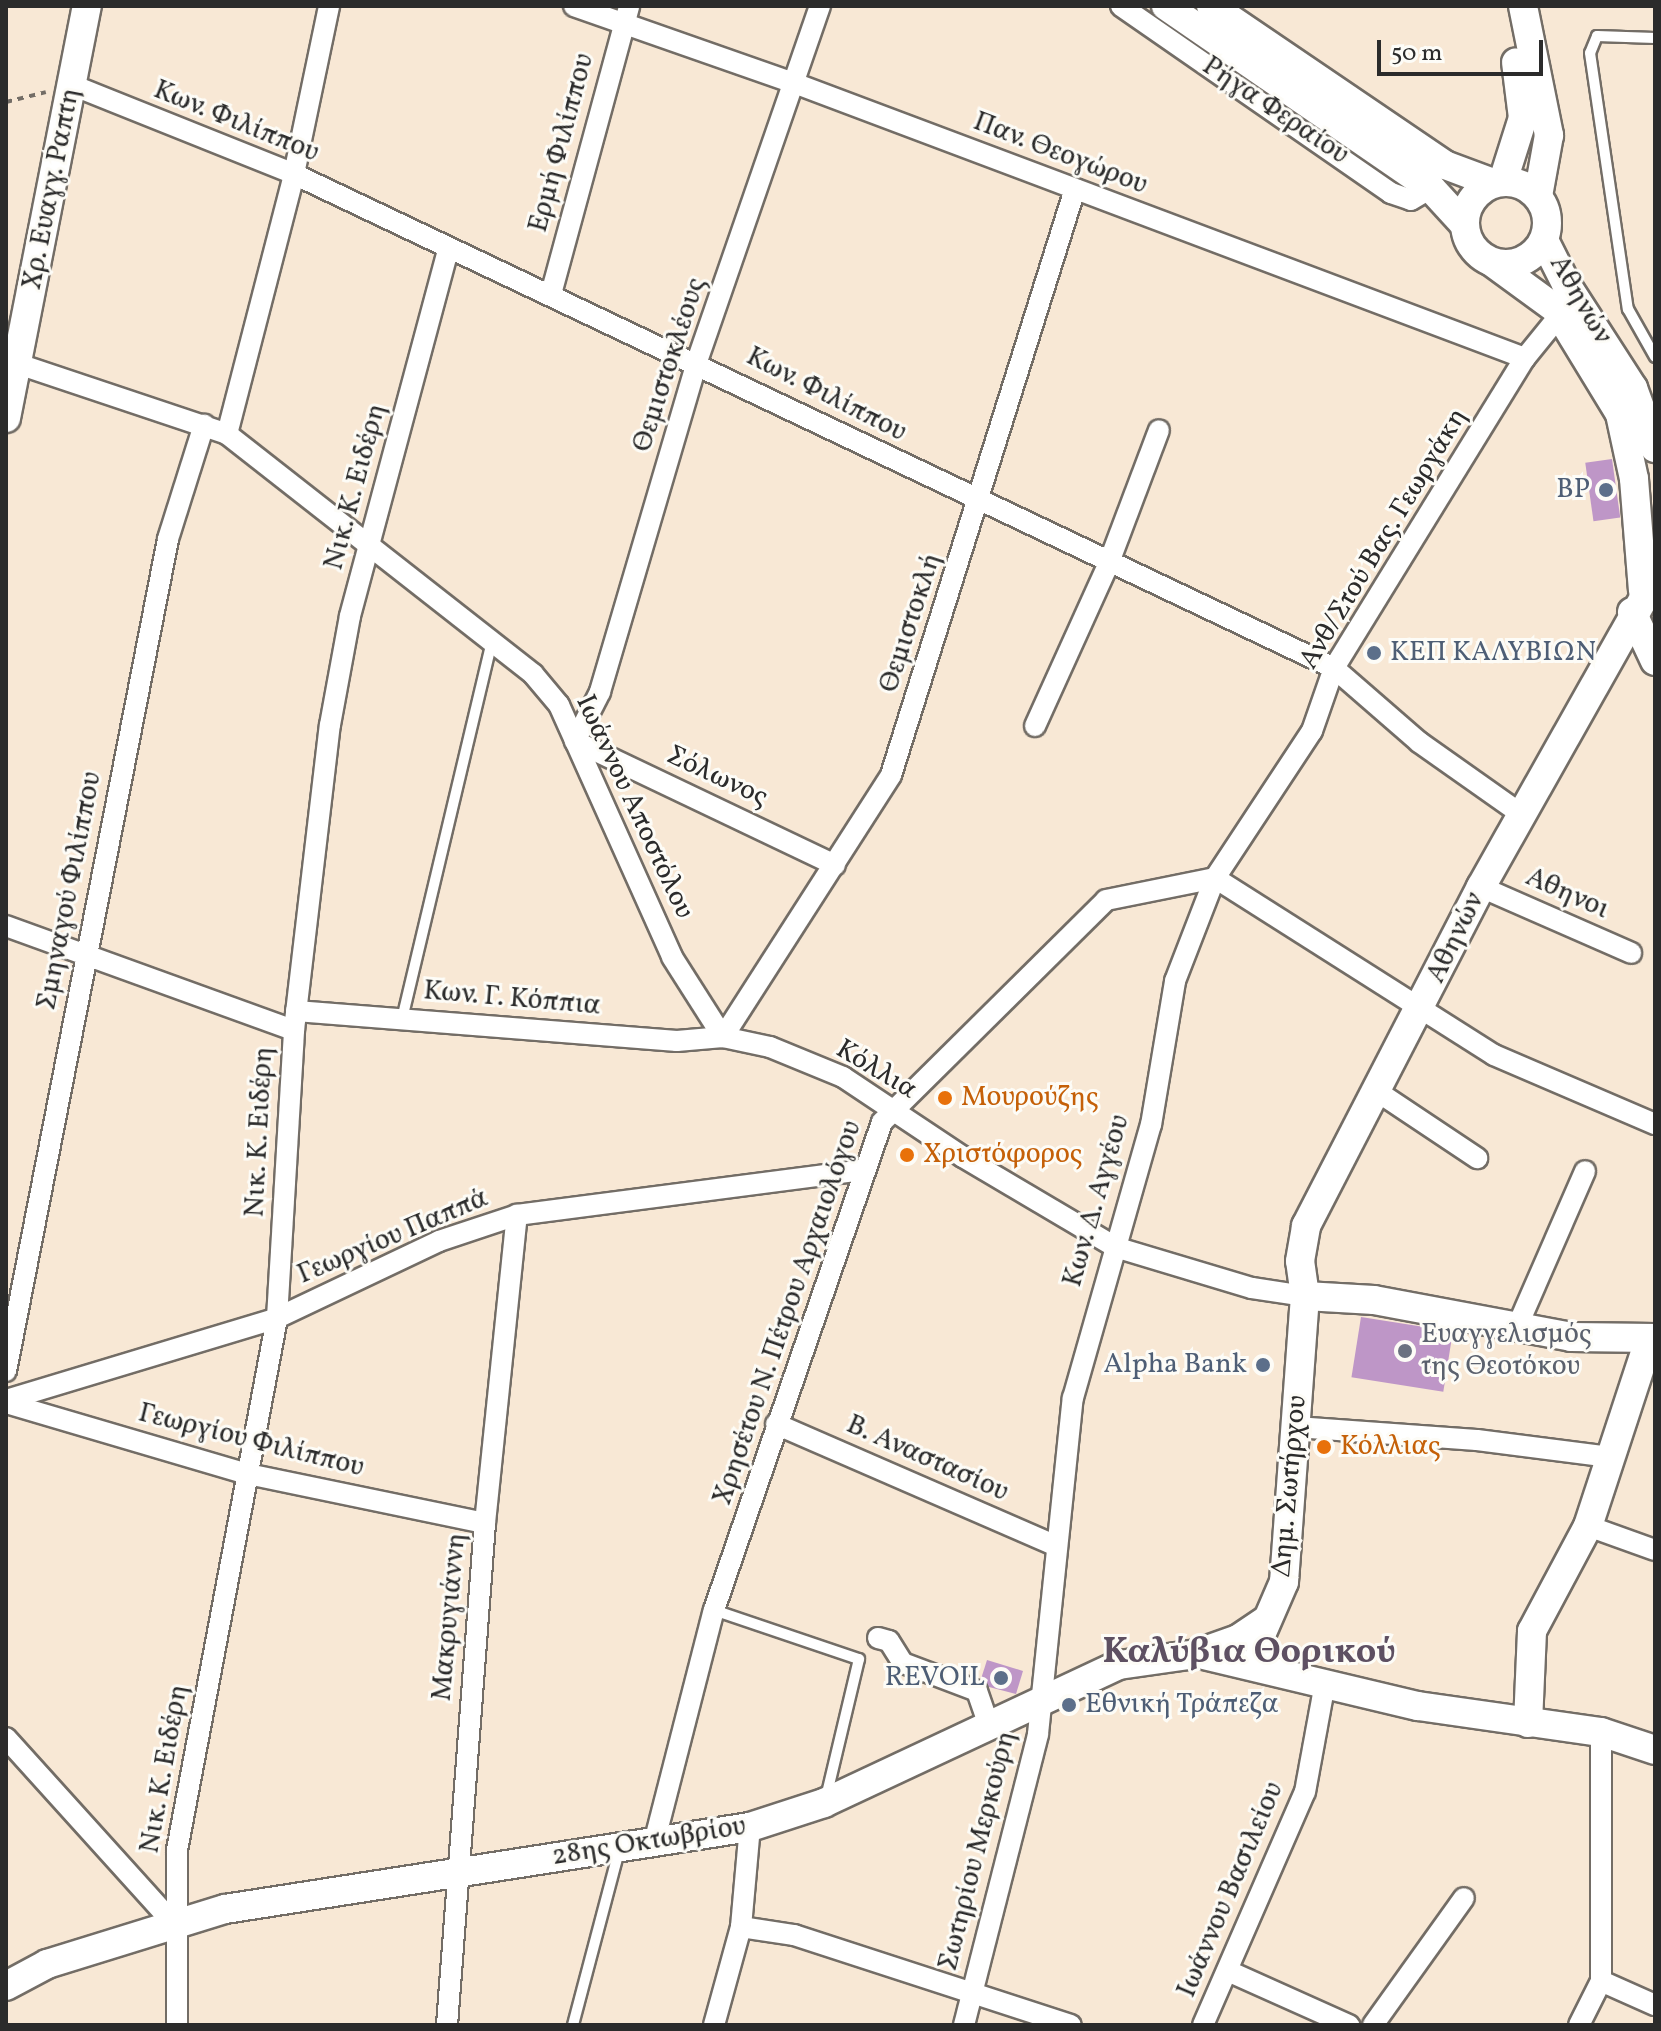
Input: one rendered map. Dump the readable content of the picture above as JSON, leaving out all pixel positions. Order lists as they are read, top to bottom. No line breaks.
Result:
{"streets":{"main road":["Ρήγα Φεραίου","Χρ. Ευαγγ. Ραπτη","Αθηνών","Δημ. Σωτήρχου","28ης Οκτωβρίου"],"street":["Κων. Φιλίππου","Ερμή Φιλίππου","Παν. Θεογώρου","Θεμιστοκλέους","Νικ. Κ. Ειδέρη","Ανθ/Στού Βας. Γεωργάκη","Θεμιστοκλή","Σόλωνος","Ιωάννου Αποστόλου","Σμηναγού Φιλίππου","Αθηνοι","Κων. Γ. Κόππια","Κόλλια","Κων. Δ. Αγγέου","Γεωργίου Παππά","Χρησέτου Ν. Πέτρου Αρχαιολόγου","Γεωργίου Φιλίππου","Β. Αναστασίου","Μακρυγιάννη","Σωτηρίου Μερκούρη","Ιωάννου Βασιλείου"]},"crossings":[["Ρήγα Φεραίου","Αθηνών"],["Κων. Φιλίππου","Ερμή Φιλίππου"],["Κων. Φιλίππου","Χρ. Ευαγγ. Ραπτη"],["Κων. Φιλίππου","Αθηνών"],["Κων. Φιλίππου","Θεμιστοκλέους"],["Κων. Φιλίππου","Νικ. Κ. Ειδέρη"],["Κων. Φιλίππου","Ανθ/Στού Βας. Γεωργάκη"],["Κων. Φιλίππου","Θεμιστοκλή"],["Ερμή Φιλίππου","Παν. Θεογώρου"],["Παν. Θεογώρου","Θεμιστοκλέους"],["Παν. Θεογώρου","Ανθ/Στού Βας. Γεωργάκη"],["Παν. Θεογώρου","Θεμιστοκλή"],["Χρ. Ευαγγ. Ραπτη","Ιωάννου Αποστόλου"],["Αθηνών","Ανθ/Στού Βας. Γεωργάκη"],["Αθηνών","Αθηνοι"],["Αθηνών","Κόλλια"],["Αθηνών","Δημ. Σωτήρχου"],["Θεμιστοκλέους","Σόλωνος"],["Θεμιστοκλέους","Ιωάννου Αποστόλου"],["Νικ. Κ. Ειδέρη","Ιωάννου Αποστόλου"],["Νικ. Κ. Ειδέρη","Κων. Γ. Κόππια"],["Νικ. Κ. Ειδέρη","Γεωργίου Παππά"],["Νικ. Κ. Ειδέρη","Γεωργίου Φιλίππου"],["Νικ. Κ. Ειδέρη","28ης Οκτωβρίου"],["Ανθ/Στού Βας. Γεωργάκη","Κων. Δ. Αγγέου"],["Ανθ/Στού Βας. Γεωργάκη","Χρησέτου Ν. Πέτρου Αρχαιολόγου"],["Θεμιστοκλή","Σόλωνος"],["Θεμιστοκλή","Ιωάννου Αποστόλου"],["Θεμιστοκλή","Κων. Γ. Κόππια"],["Θεμιστοκλή","Κόλλια"],["Σόλωνος","Ιωάννου Αποστόλου"],["Ιωάννου Αποστόλου","Σμηναγού Φιλίππου"],["Ιωάννου Αποστόλου","Κων. Γ. Κόππια"],["Ιωάννου Αποστόλου","Κόλλια"],["Σμηναγού Φιλίππου","Κων. Γ. Κόππια"],["Κων. Γ. Κόππια","Κόλλια"],["Κόλλια","Κων. Δ. Αγγέου"],["Κόλλια","Χρησέτου Ν. Πέτρου Αρχαιολόγου"],["Κόλλια","Δημ. Σωτήρχου"],["Κων. Δ. Αγγέου","Χρησέτου Ν. Πέτρου Αρχαιολόγου"],["Κων. Δ. Αγγέου","Β. Αναστασίου"],["Κων. Δ. Αγγέου","Σωτηρίου Μερκούρη"],["Γεωργίου Παππά","Χρησέτου Ν. Πέτρου Αρχαιολόγου"],["Γεωργίου Παππά","Γεωργίου Φιλίππου"],["Γεωργίου Παππά","Μακρυγιάννη"],["Χρησέτου Ν. Πέτρου Αρχαιολόγου","Β. Αναστασίου"],["Χρησέτου Ν. Πέτρου Αρχαιολόγου","28ης Οκτωβρίου"],["Γεωργίου Φιλίππου","Μακρυγιάννη"],["Β. Αναστασίου","Σωτηρίου Μερκούρη"],["Δημ. Σωτήρχου","28ης Οκτωβρίου"],["Μακρυγιάννη","28ης Οκτωβρίου"],["28ης Οκτωβρίου","Σωτηρίου Μερκούρη"]],"districts":["Καλύβια Θορικού"],"places":["BP","ΚΕΠ ΚΑΛΥΒΙΩΝ","Μουρούζης","Χριστόφορος","Ευαγγελισμός της Θεοτόκου","Alpha Bank","Κόλλιας","REVOIL","Εθνική Τράπεζα"],"scale_bar":"50 m"}
